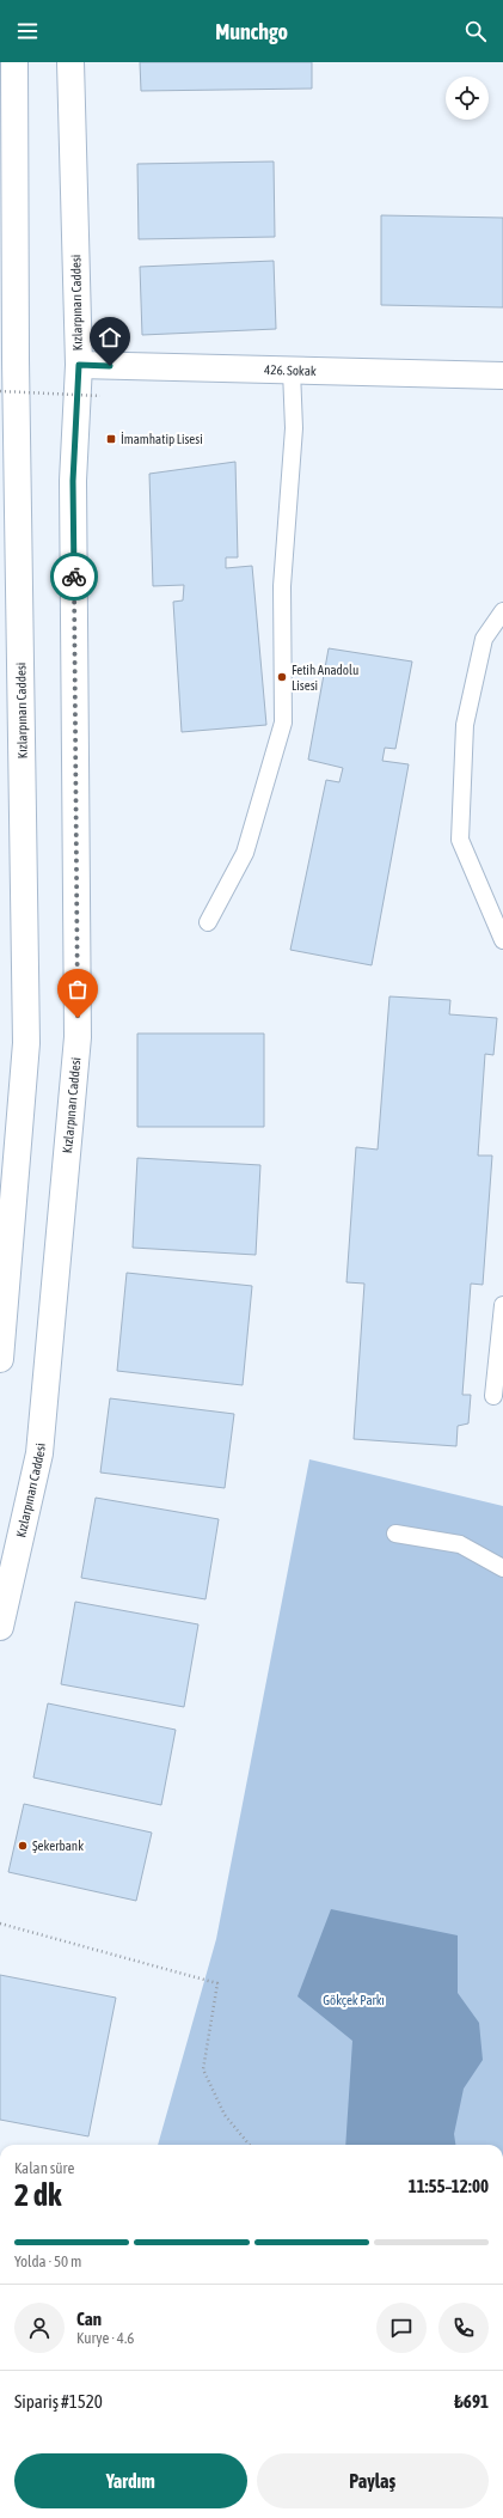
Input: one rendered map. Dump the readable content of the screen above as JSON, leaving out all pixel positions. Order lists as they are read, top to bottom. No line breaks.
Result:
{"streets":{"main road":["Kızlarpınarı Caddesi","426. Sokak"]},"crossings":[["Kızlarpınarı Caddesi","426. Sokak"]],"parks":["Gökçek Parkı"],"places":{"transit":["İmamhatip Lisesi"],"other":["Fetih Anadolu Lisesi","Şekerbank"]},"page":{"header":"Munchgo","heading":["2 dk","Kalan süre","11:55–12:00"],"panel":["Can","Kurye · 4.6","Sipariş #1520","₺691"],"bar":"Yolda · 50 m","buttons":["Yardım","Paylaş"]}}
